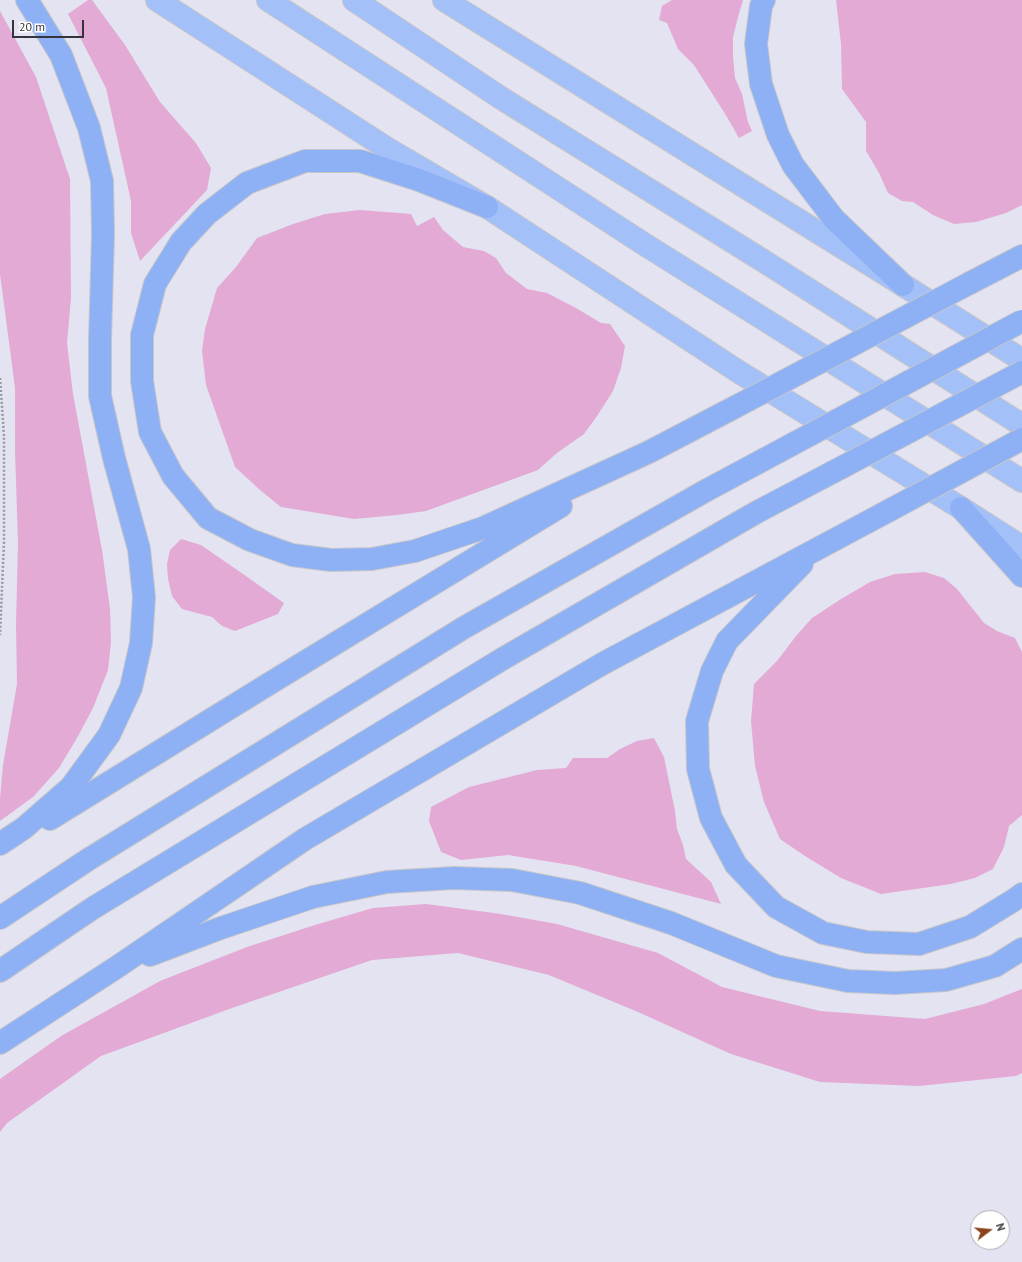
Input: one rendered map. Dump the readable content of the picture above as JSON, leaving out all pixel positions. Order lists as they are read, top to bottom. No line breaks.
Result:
{"scale_bar":"20 m","north":"right"}
